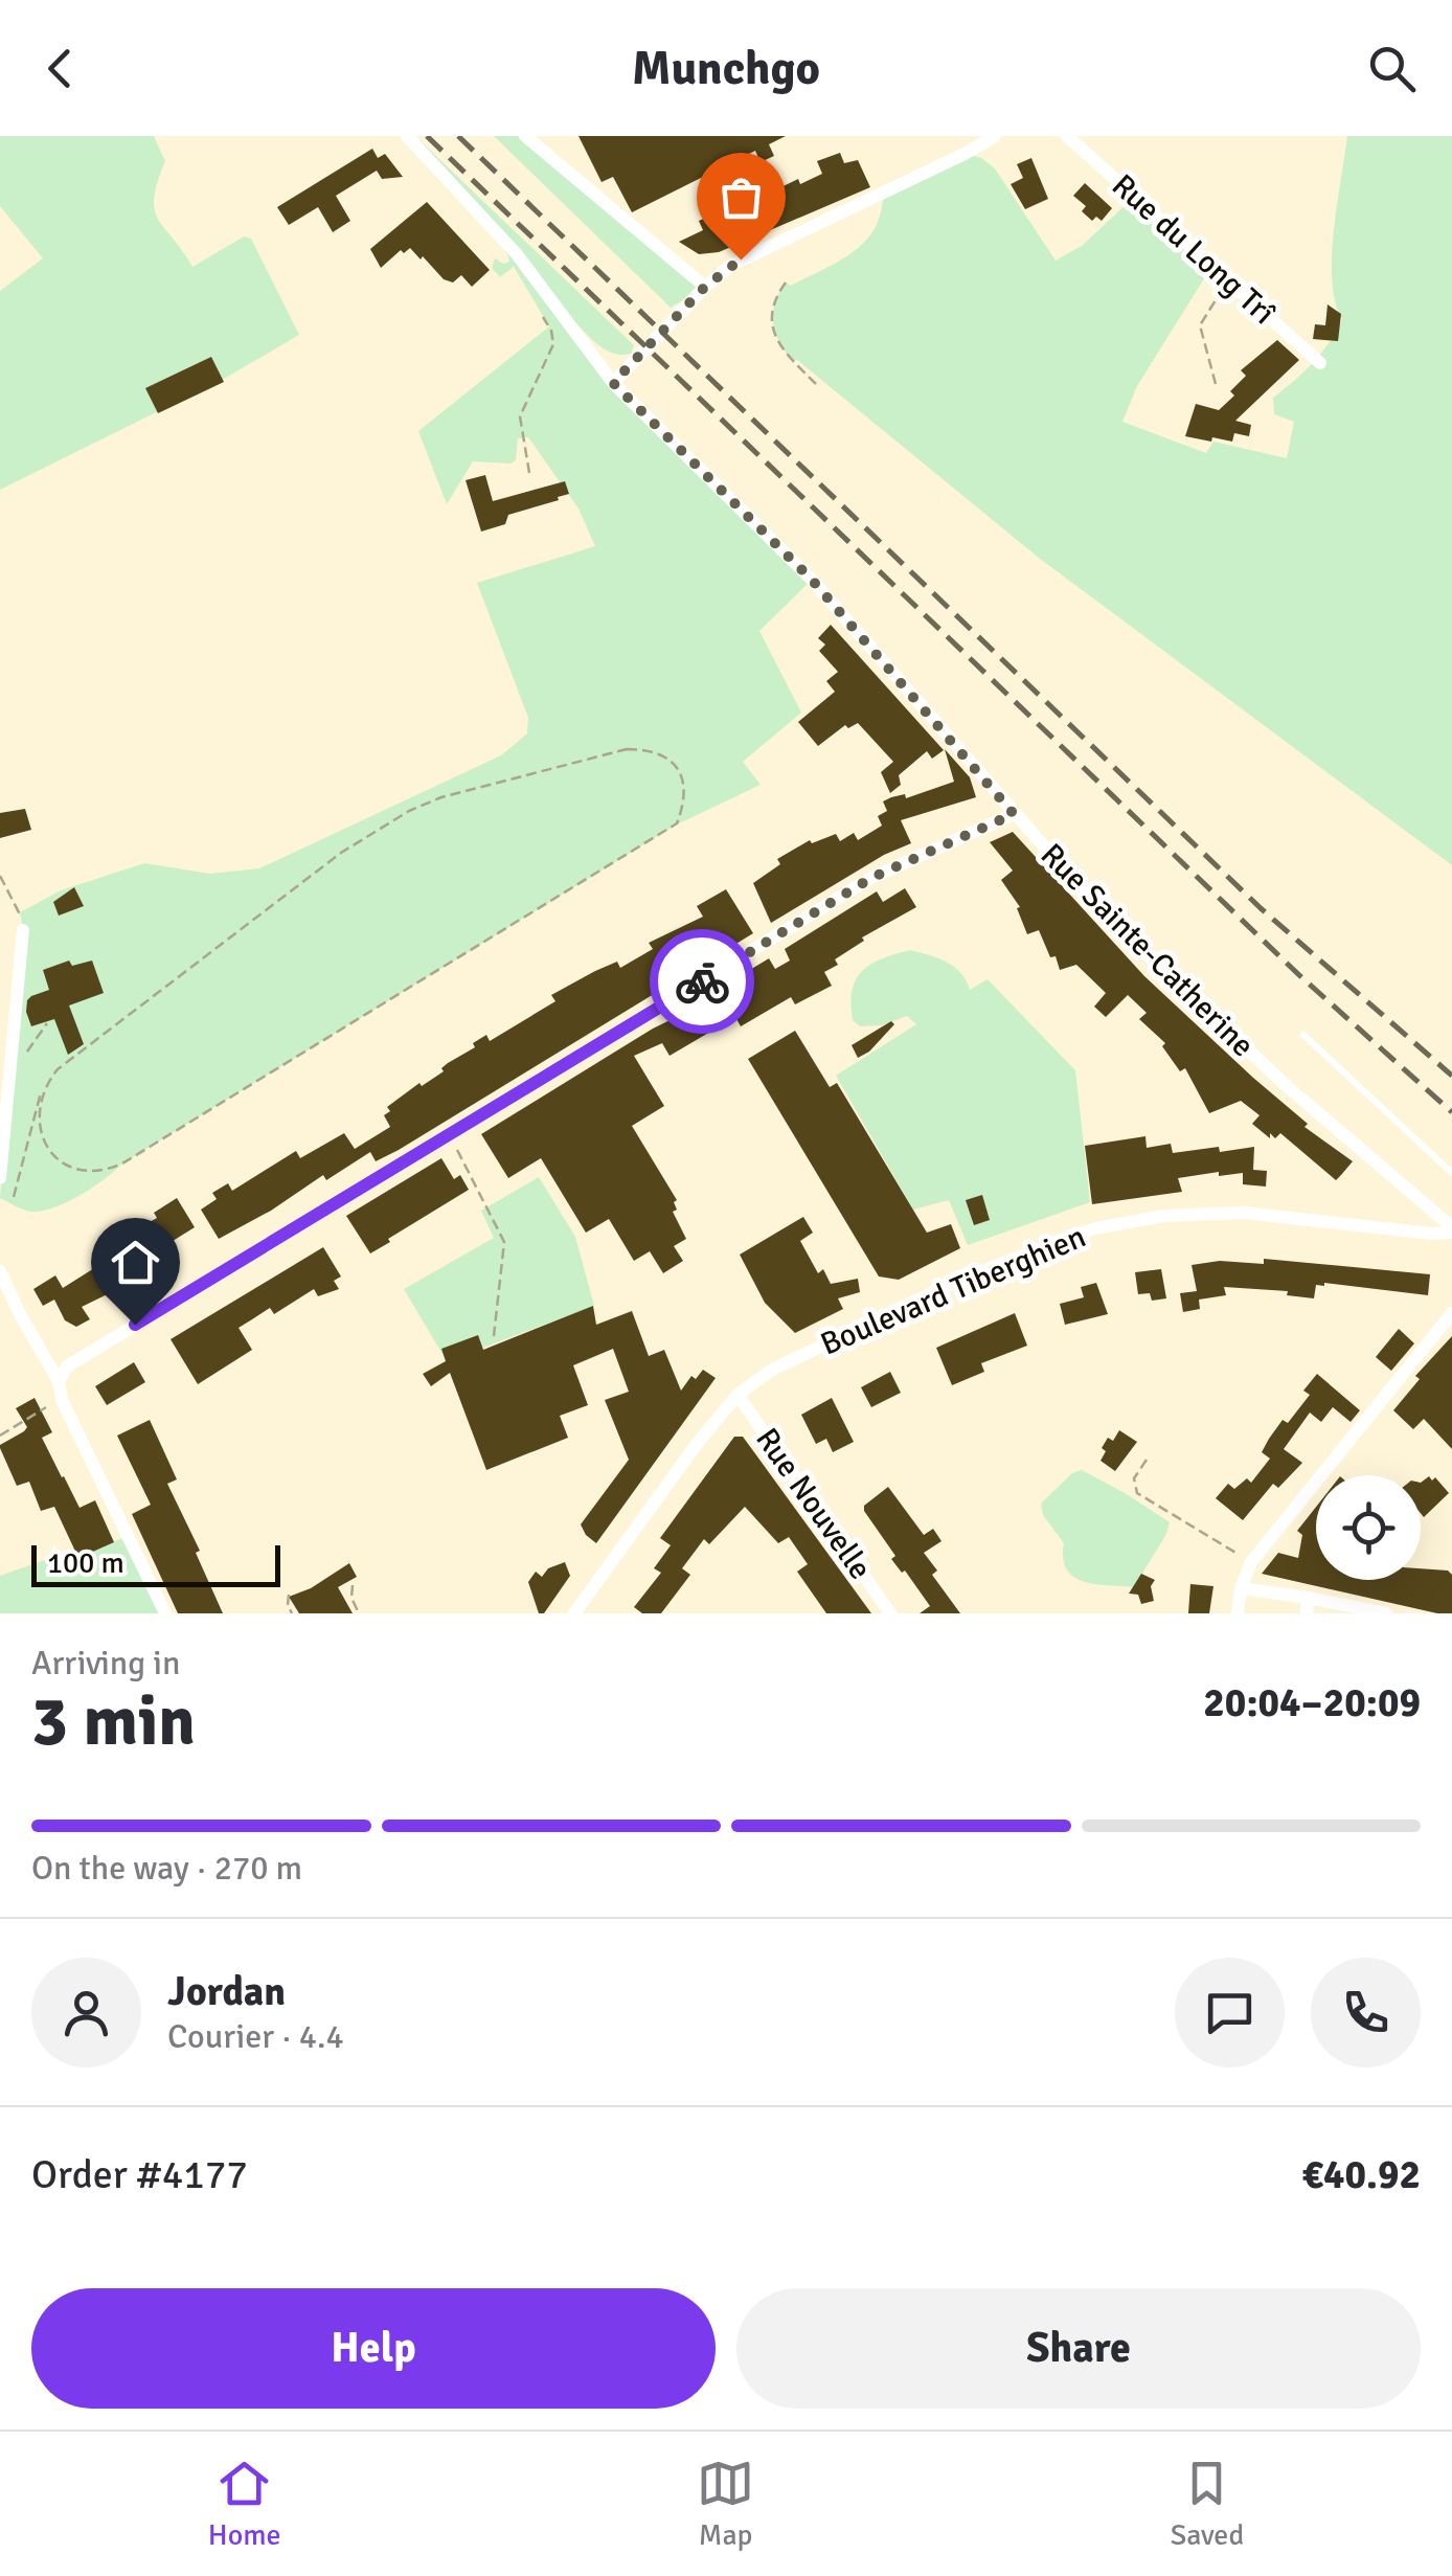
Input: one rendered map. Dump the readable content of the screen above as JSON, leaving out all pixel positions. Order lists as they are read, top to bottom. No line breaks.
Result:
{"streets":{"street":["Rue du Long Trî","Rue Sainte-Catherine","Boulevard Tiberghien","Rue Nouvelle"]},"crossings":[["Rue Sainte-Catherine","Boulevard Tiberghien"],["Boulevard Tiberghien","Rue Nouvelle"]],"scale_bar":"100 m","page":{"header":"Munchgo","scale":"100 m","heading":["3 min","Arriving in","20:04–20:09"],"panel":["Jordan","Courier · 4.4","Order #4177","€40.92"],"bar":"On the way · 270 m","buttons":["Help","Share"],"tabs":["Home","Map","Saved"]}}
